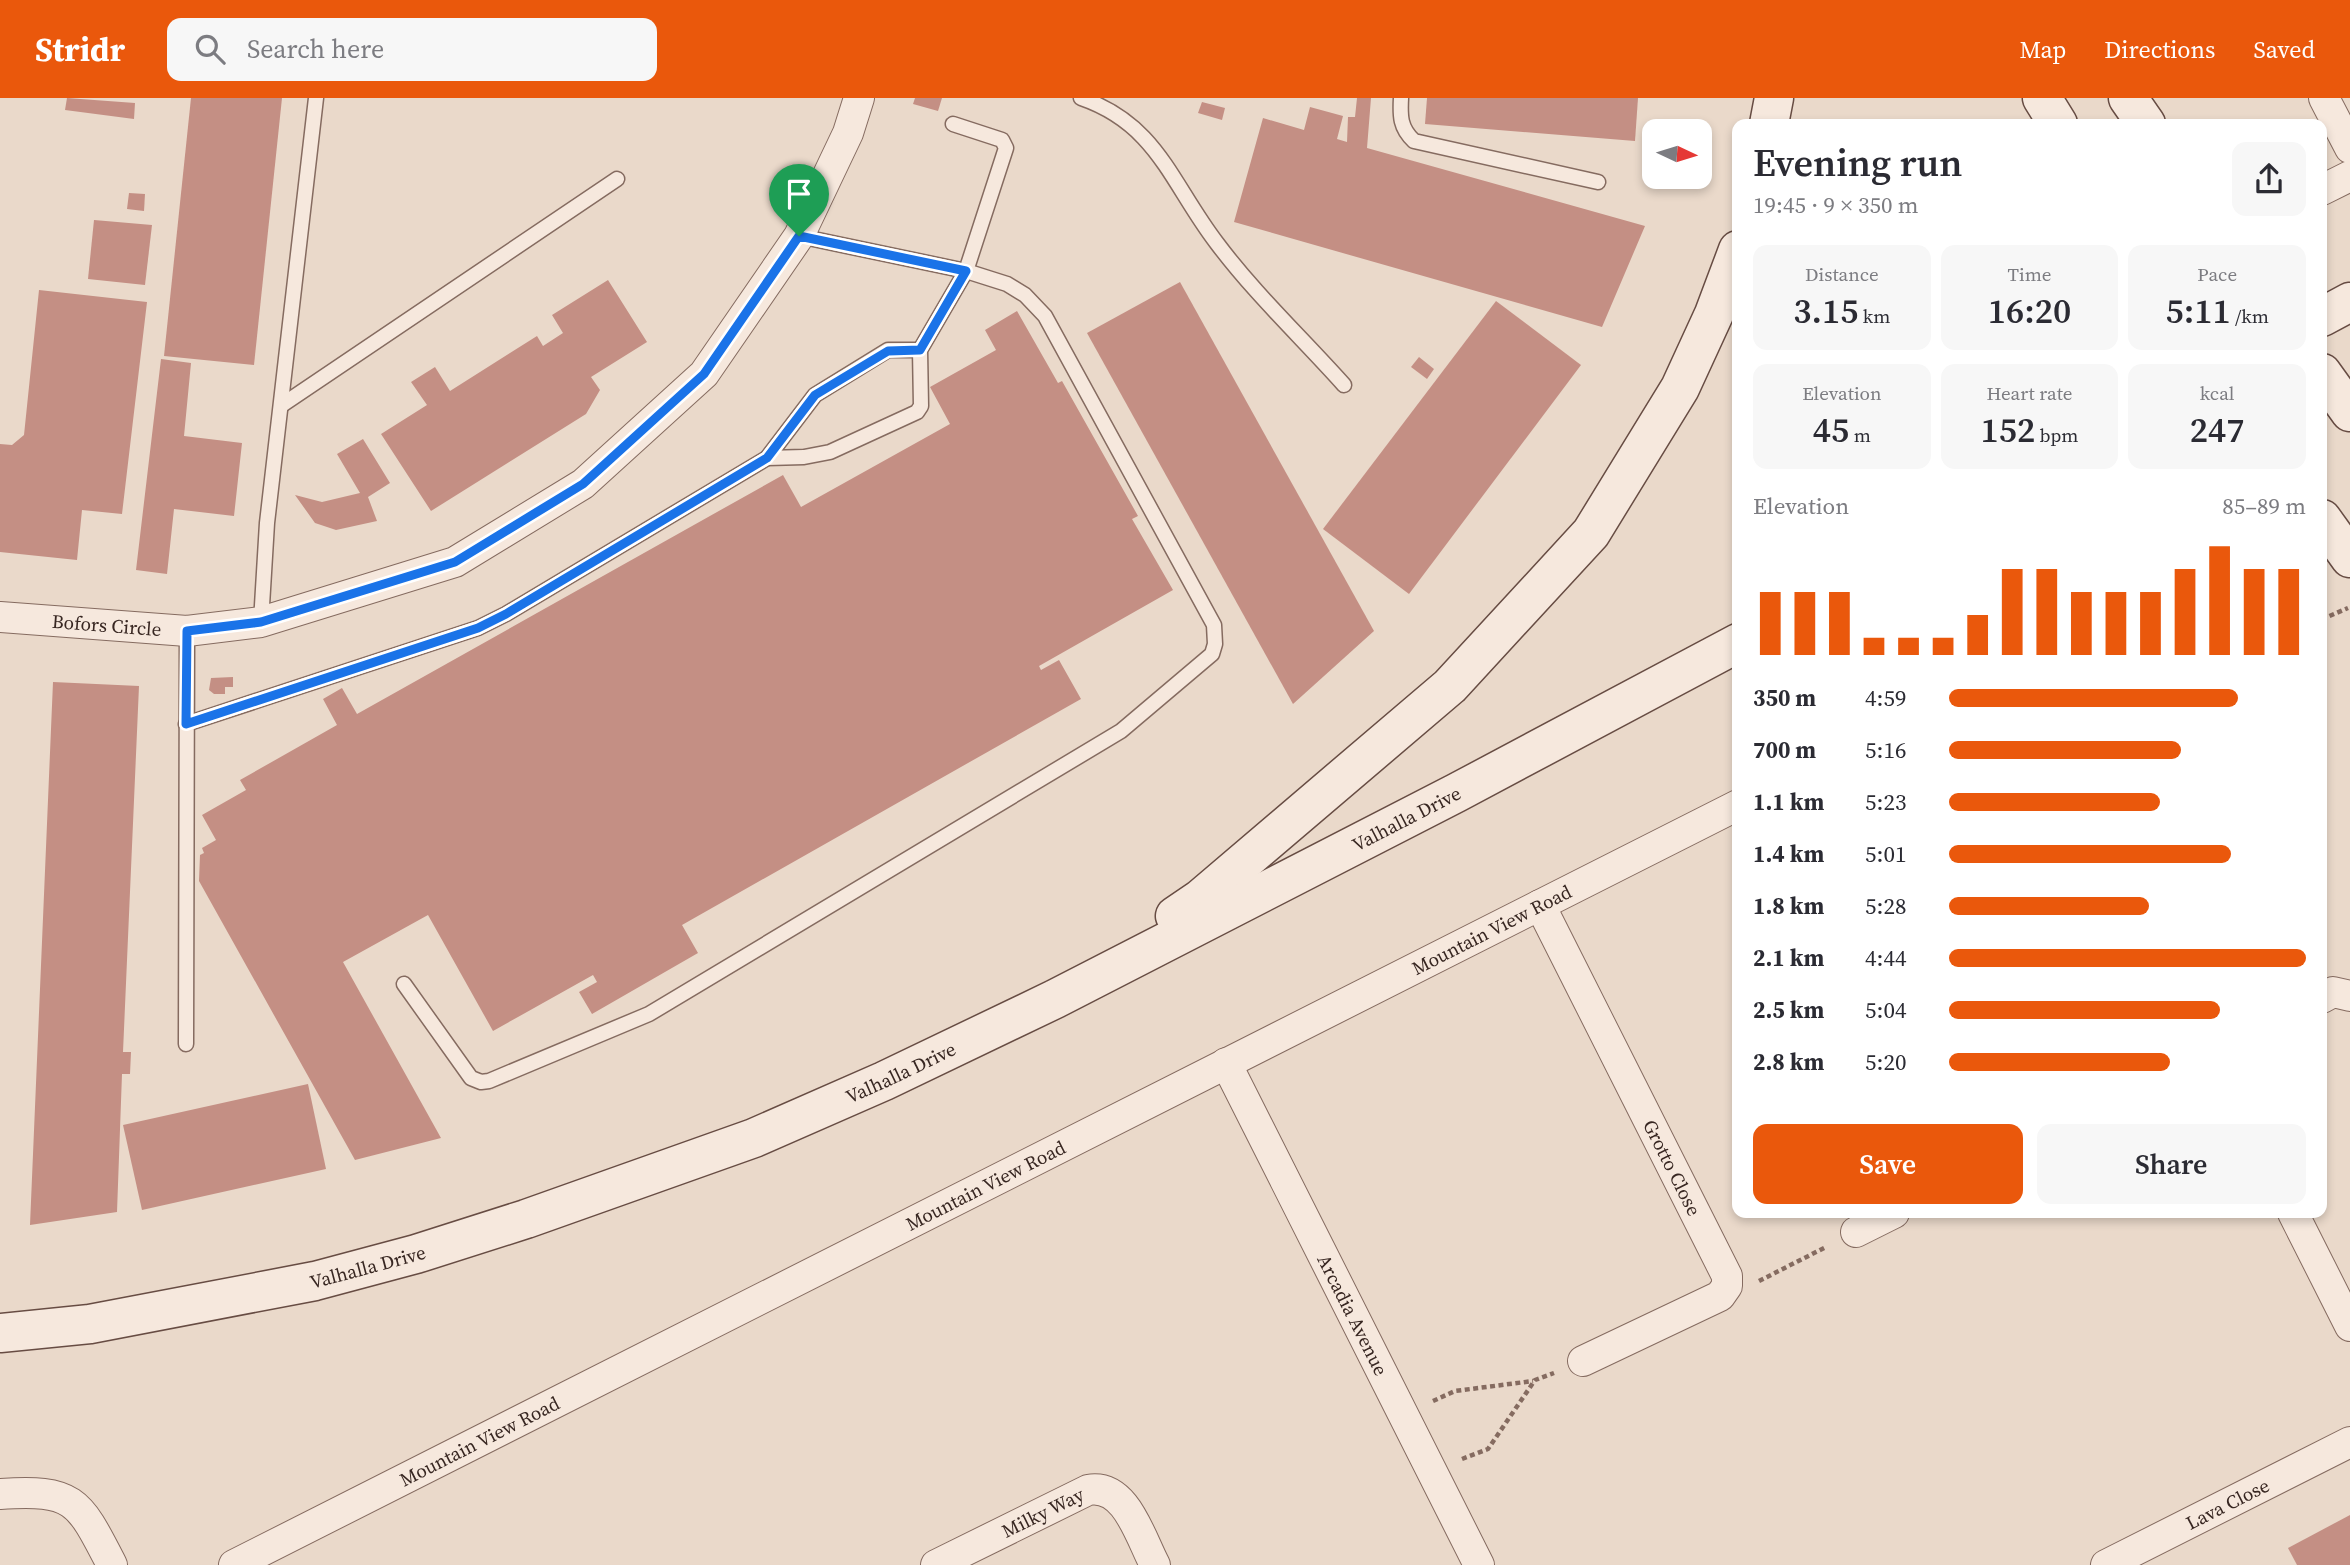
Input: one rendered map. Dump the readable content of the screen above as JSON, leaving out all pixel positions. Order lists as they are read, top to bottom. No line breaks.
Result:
{"streets":{"main road":["Valhalla Drive"],"street":["Bofors Circle","Mountain View Road","Grotto Close","Arcadia Avenue","Lava Close","Milky Way"]},"crossings":[["Mountain View Road","Grotto Close"],["Mountain View Road","Arcadia Avenue"]],"north":"right","page":{"header":"Stridr","search":"Search here","nav":["Map","Directions","Saved"],"heading":["Evening run","19:45 · 9 × 350 m"],"stats":[["Distance","3.15 km"],["Time","16:20"],["Pace","5:11 /km"],["Elevation","45 m"],["Heart rate","152 bpm"],["kcal","247"]],"chart":["Elevation","85–89 m"],"list":[{"name":"350 m","note":"4:59"},{"name":"700 m","note":"5:16"},{"name":"1.1 km","note":"5:23"},{"name":"1.4 km","note":"5:01"},{"name":"1.8 km","note":"5:28"},{"name":"2.1 km","note":"4:44"},{"name":"2.5 km","note":"5:04"},{"name":"2.8 km","note":"5:20"}],"buttons":["Save","Share"]}}
